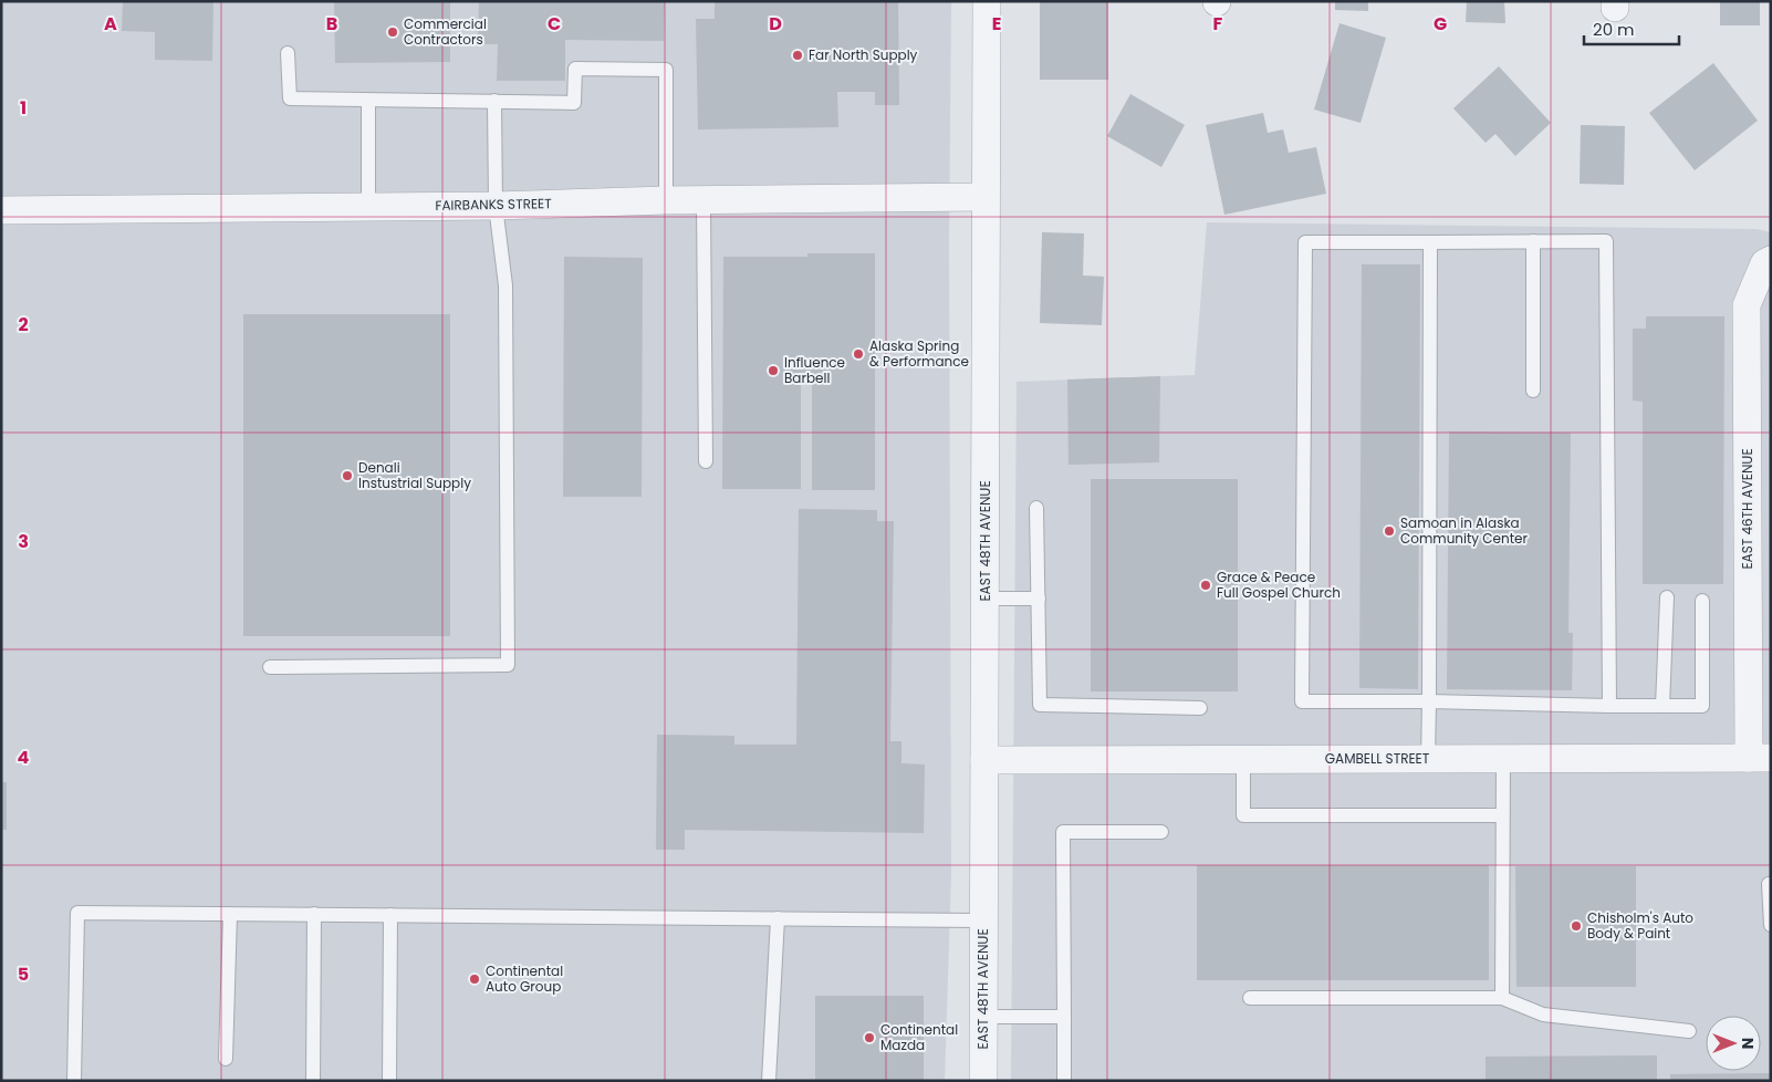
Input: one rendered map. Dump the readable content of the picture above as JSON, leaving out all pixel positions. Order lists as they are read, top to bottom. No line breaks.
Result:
{"streets":{"street":["FAIRBANKS STREET","EAST 46TH AVENUE","EAST 48TH AVENUE","GAMBELL STREET"]},"crossings":[["FAIRBANKS STREET","EAST 48TH AVENUE"],["EAST 46TH AVENUE","GAMBELL STREET"],["EAST 48TH AVENUE","GAMBELL STREET"]],"places":["Commercial Contractors","Far North Supply","Alaska Spring & Performance","Influence Barbell","Denali Instustrial Supply","Samoan in Alaska Community Center","Grace & Peace Full Gospel Church","Chisholm's Auto Body & Paint","Continental Auto Group","Continental Mazda"],"scale_bar":"20 m","north":"right","grid":{"columns":["A","B","C","D","E","F","G"],"rows":["1","2","3","4","5"]}}
